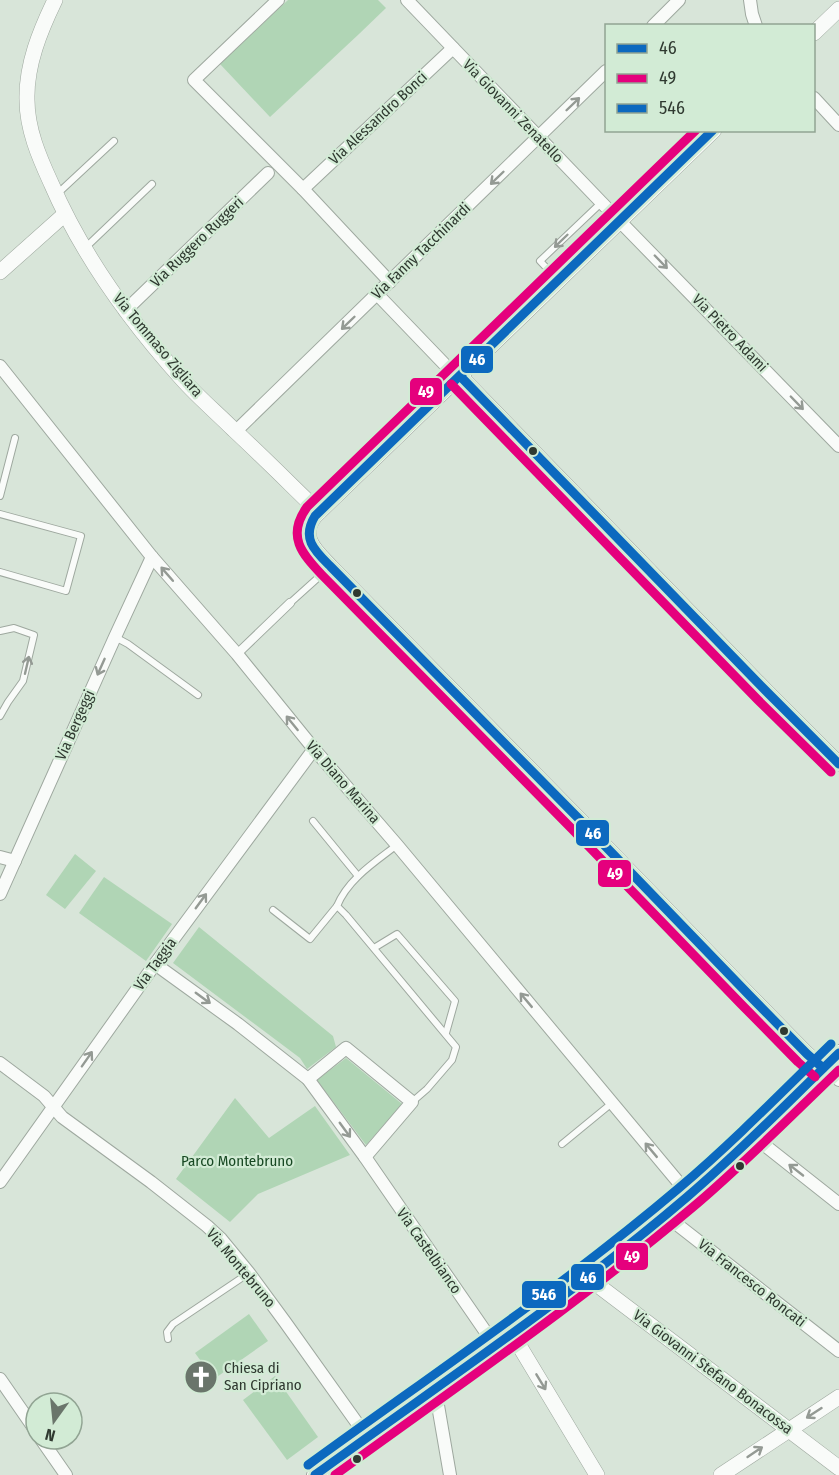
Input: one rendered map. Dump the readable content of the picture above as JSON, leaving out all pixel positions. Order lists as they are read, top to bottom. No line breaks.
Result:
{"streets":{"street":["Via Giovanni Zenatello","Via Alessandro Bonci","Via Ruggero Ruggeri","Via Fanny Tacchinardi","Via Pietro Adami","Via Tommaso Zigliara","Via Bergeggi","Via Diano Marina","Via Taggia","Via Castelbianco","Via Montebruno","Via Francesco Roncati","Via Giovanni Stefano Bonacossa"]},"crossings":[["Via Giovanni Zenatello","Via Alessandro Bonci"],["Via Giovanni Zenatello","Via Fanny Tacchinardi"],["Via Giovanni Zenatello","Via Pietro Adami"],["Via Ruggero Ruggeri","Via Tommaso Zigliara"],["Via Fanny Tacchinardi","Via Tommaso Zigliara"],["Via Bergeggi","Via Diano Marina"],["Via Diano Marina","Via Taggia"],["Via Taggia","Via Castelbianco"],["Via Taggia","Via Montebruno"]],"one_way":["Via Pietro Adami","Via Bergeggi","Via Diano Marina","Via Taggia","Via Castelbianco"],"parks":["Parco Montebruno"],"places":{"church":["Chiesa di San Cipriano"]},"lines":["transit line 46","transit line 49","transit line 546"],"legend":["46","49","546"],"north":"bottom"}
